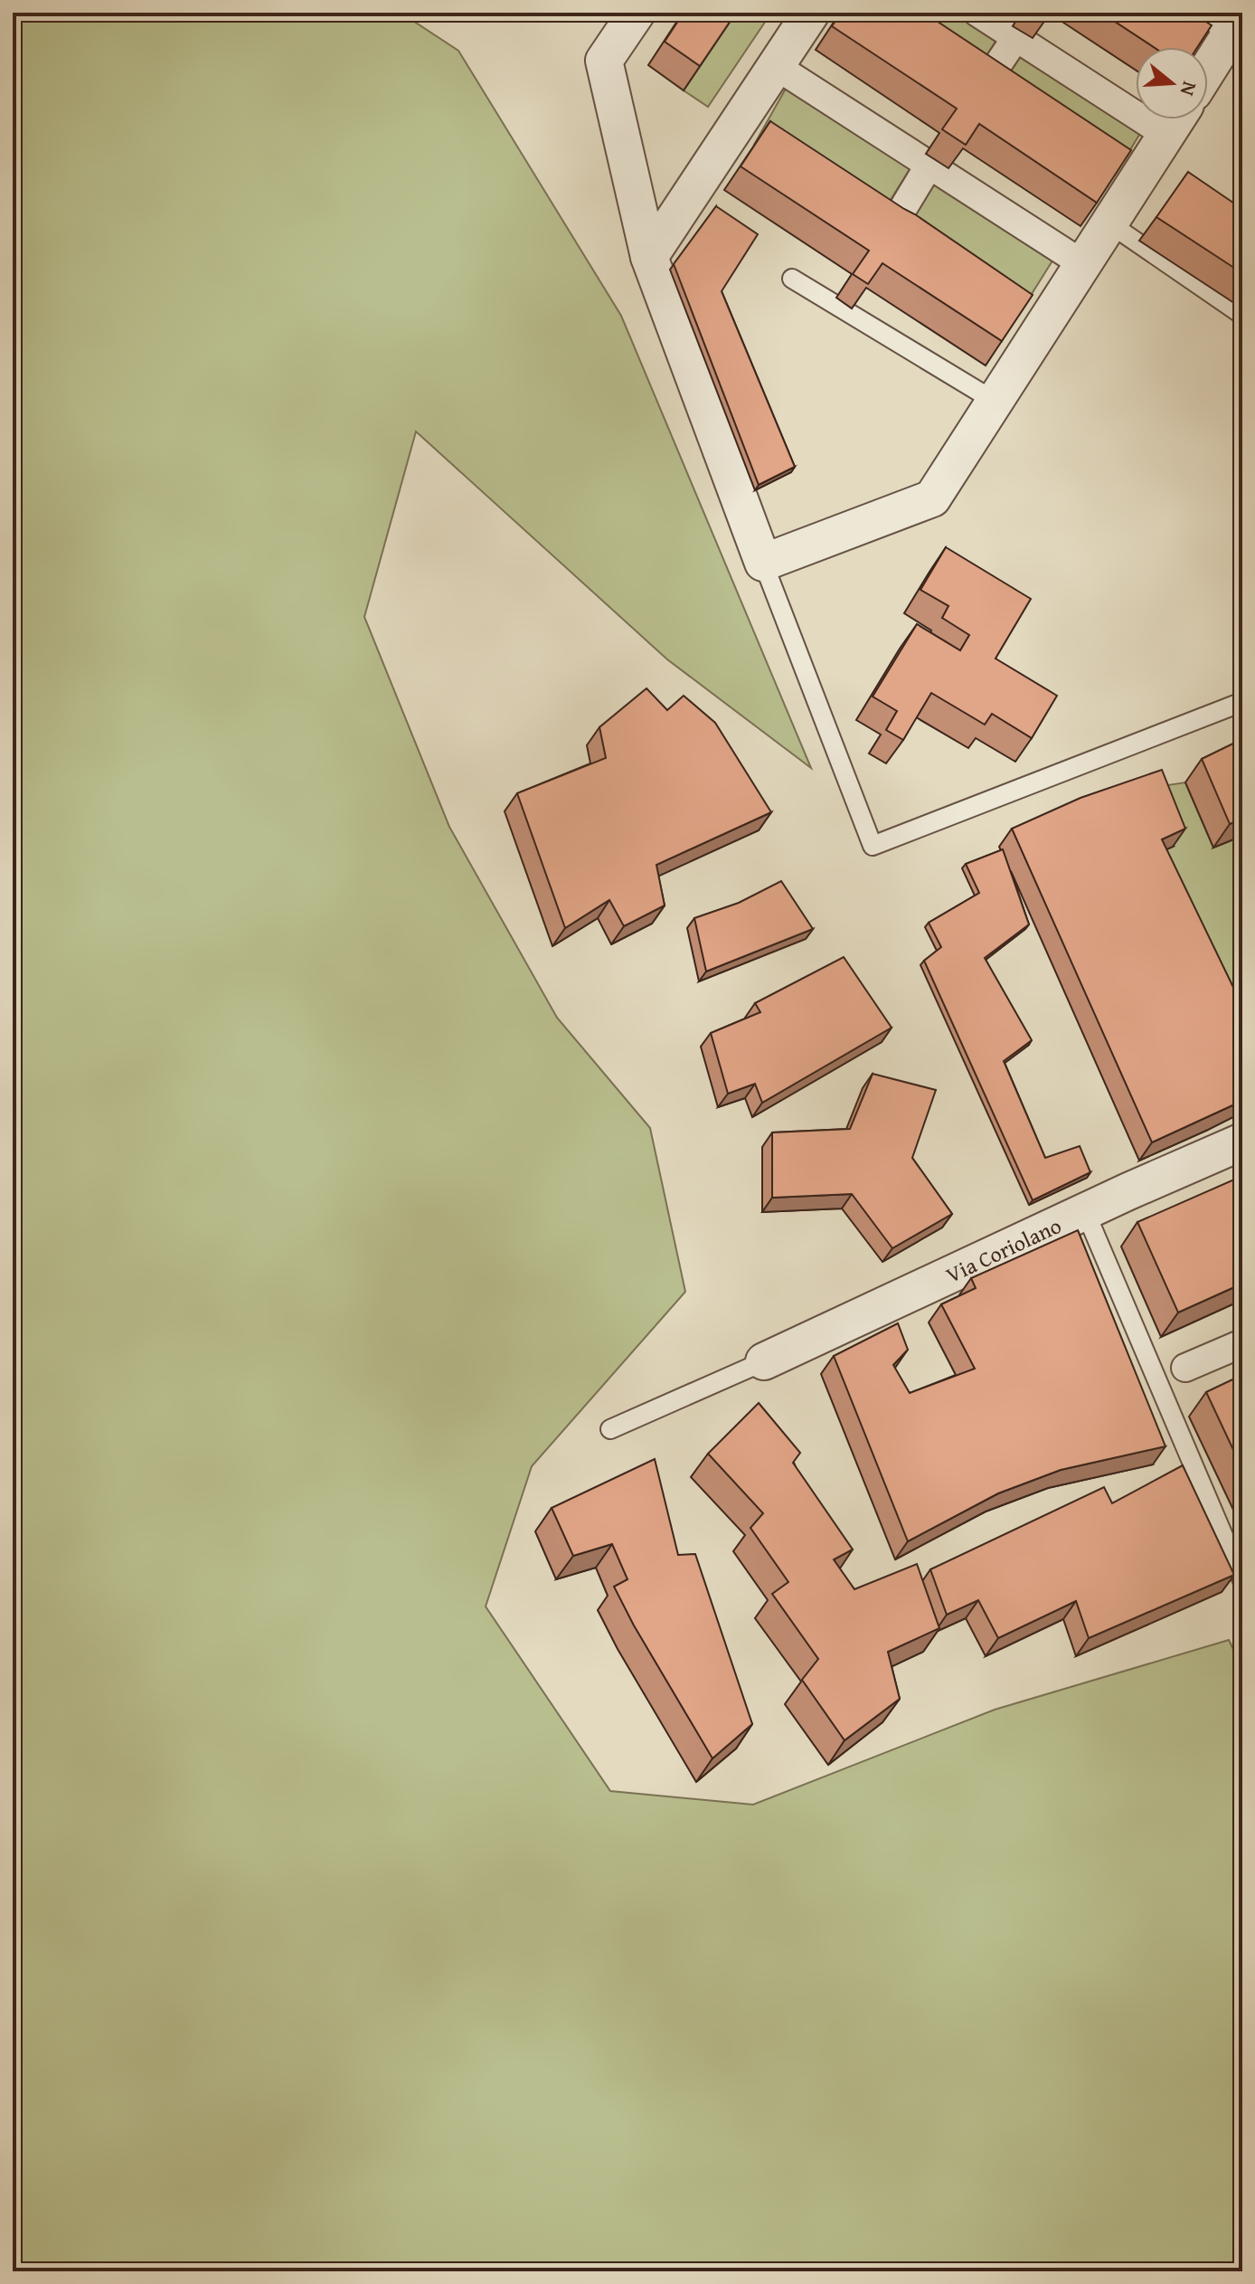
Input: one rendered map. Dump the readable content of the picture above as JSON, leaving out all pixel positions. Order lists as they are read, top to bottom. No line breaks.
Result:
{"streets":{"street":["Via Coriolano"]},"north":"right"}
